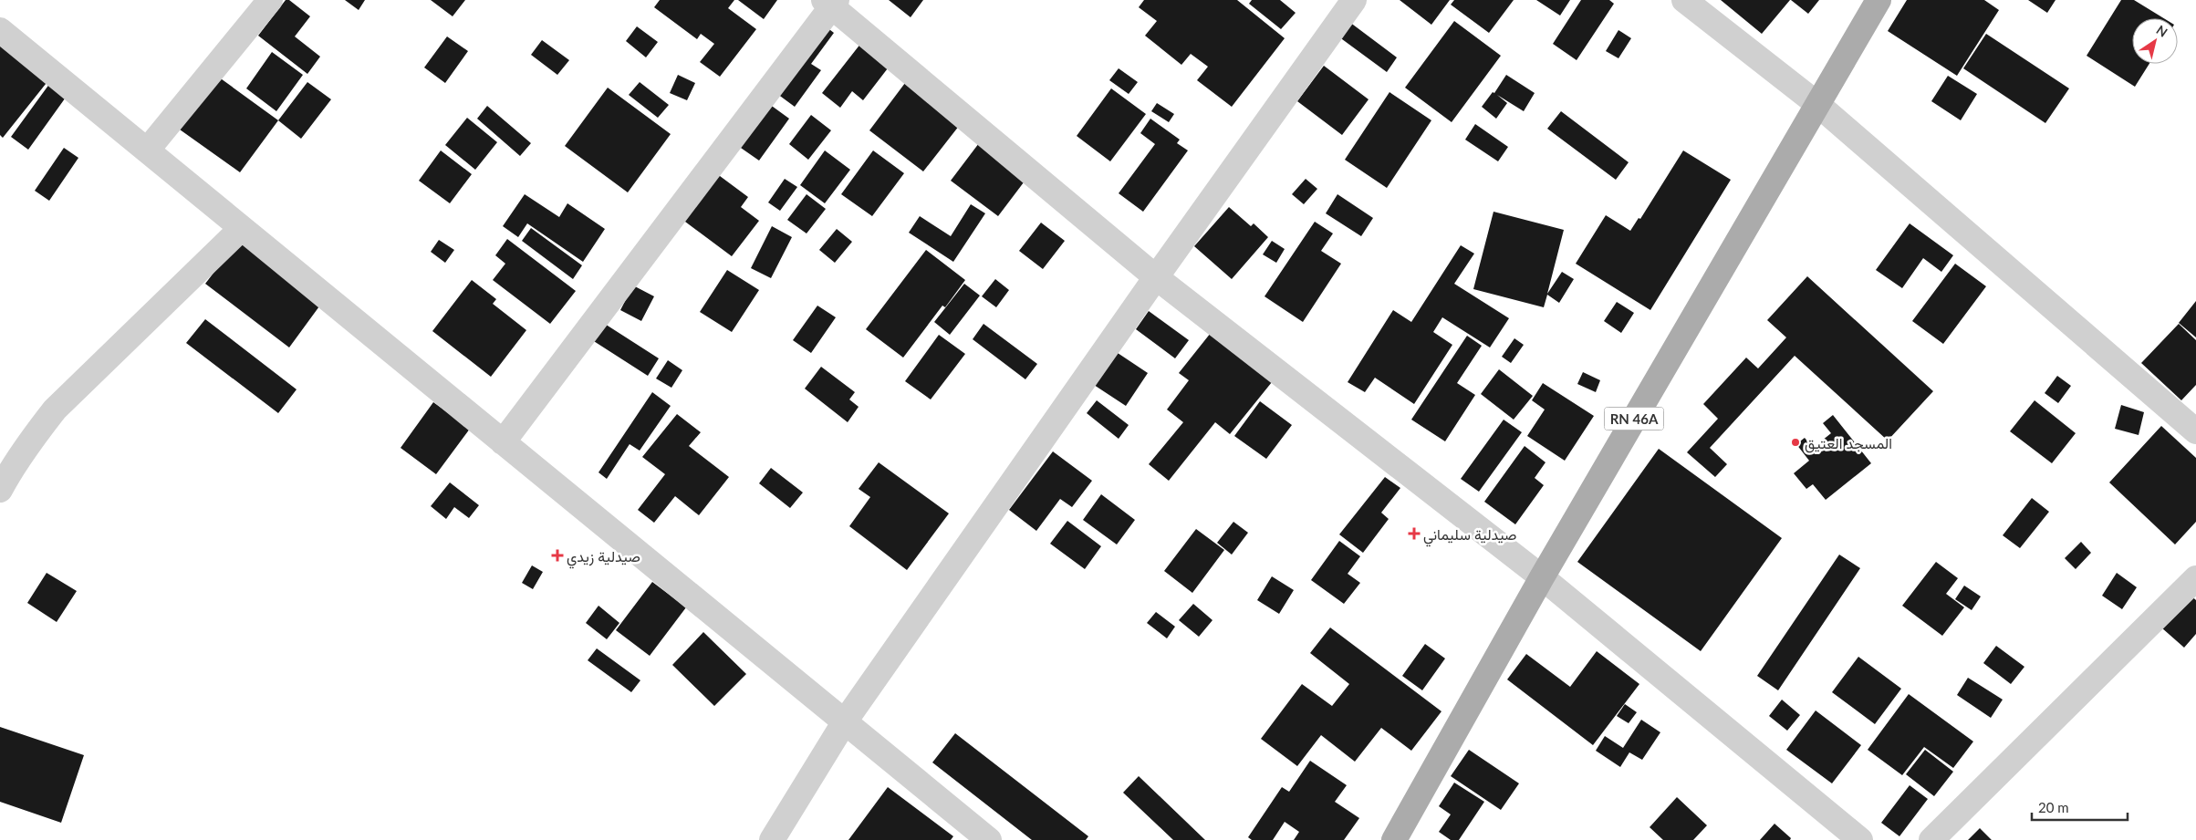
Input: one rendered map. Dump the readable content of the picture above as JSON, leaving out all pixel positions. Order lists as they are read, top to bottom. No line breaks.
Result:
{"streets":{"main road":["RN 46A"]},"places":{"other":["المسجد العتيق"],"health":["صيدلية سليماني","صيدلية زيدي"]},"scale_bar":"20 m","north":"top right"}
